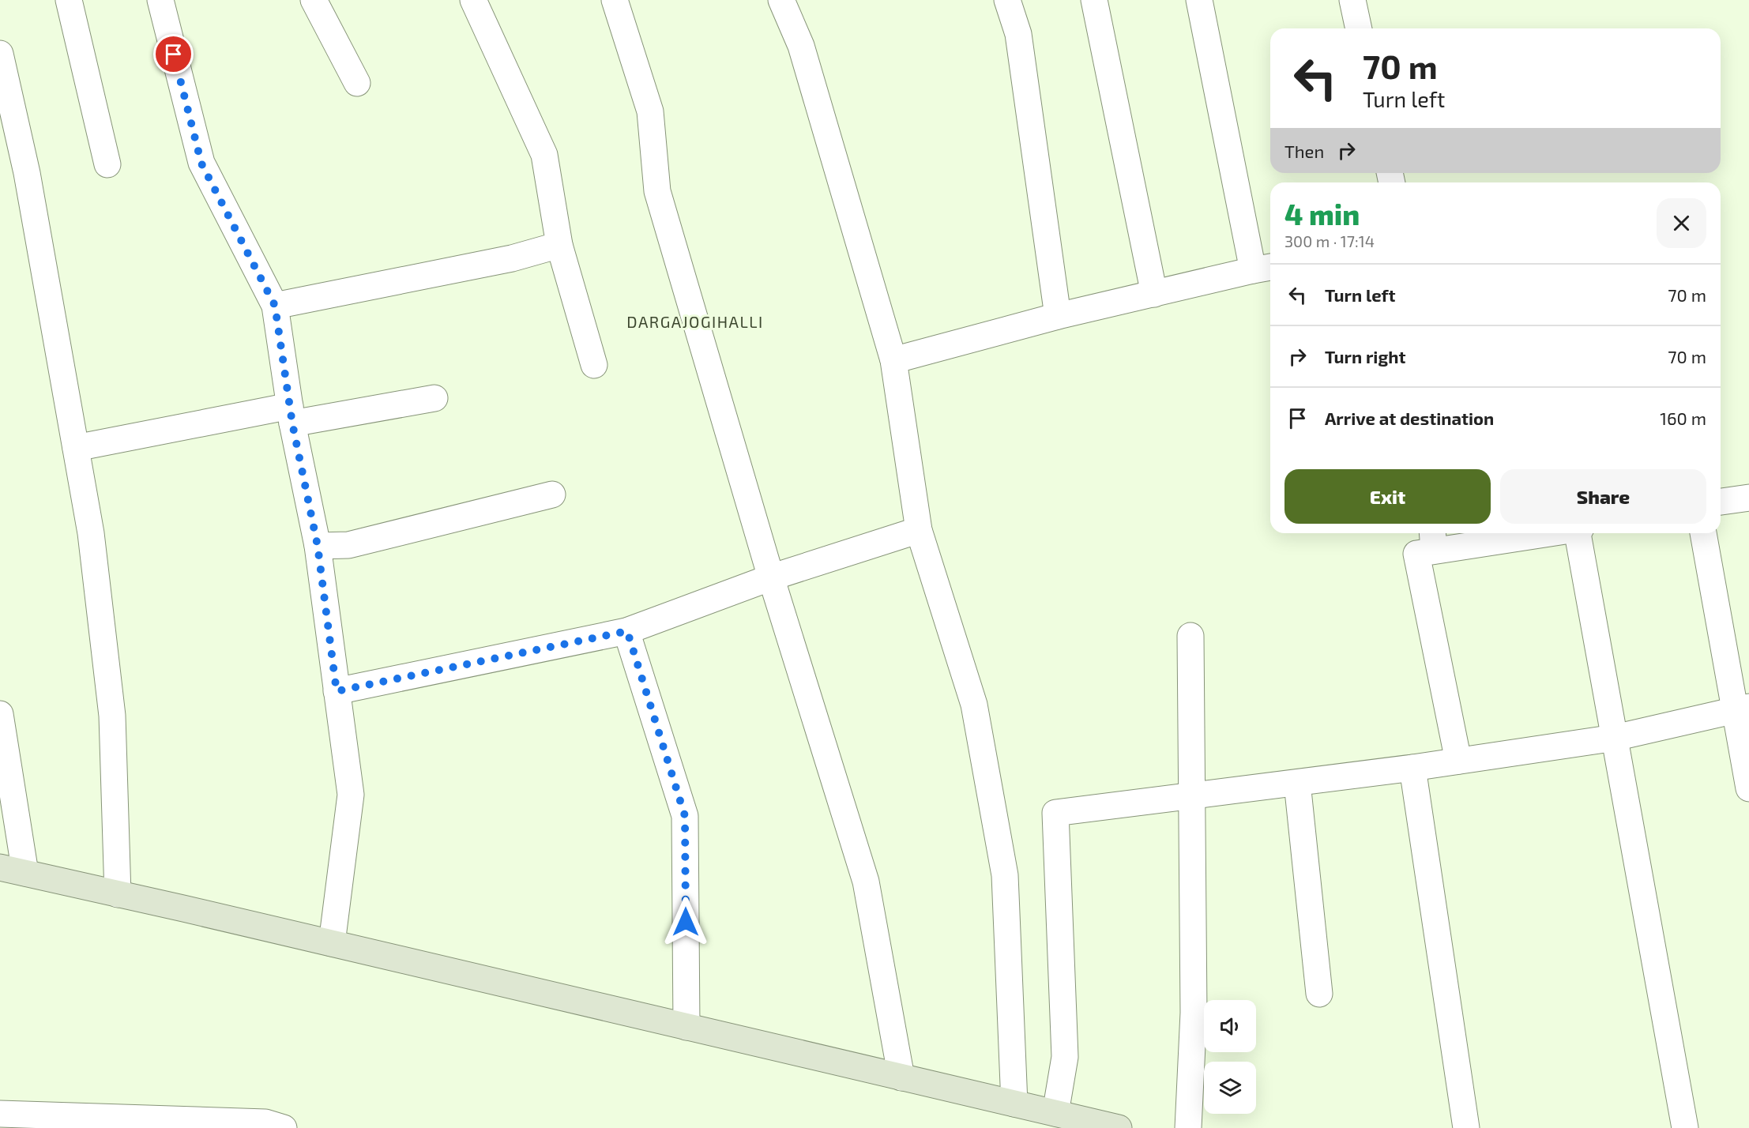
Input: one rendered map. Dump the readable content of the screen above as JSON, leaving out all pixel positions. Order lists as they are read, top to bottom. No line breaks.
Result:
{"districts":["DARGAJOGIHALLI"],"page":{"turn":["70 m","Turn left"],"then":"Then","heading":["4 min","300 m · 17:14"],"list":[{"name":"Turn left","value":"70 m"},{"name":"Turn right","value":"70 m"},{"name":"Arrive at destination","value":"160 m"}],"buttons":["Exit","Share"]}}
